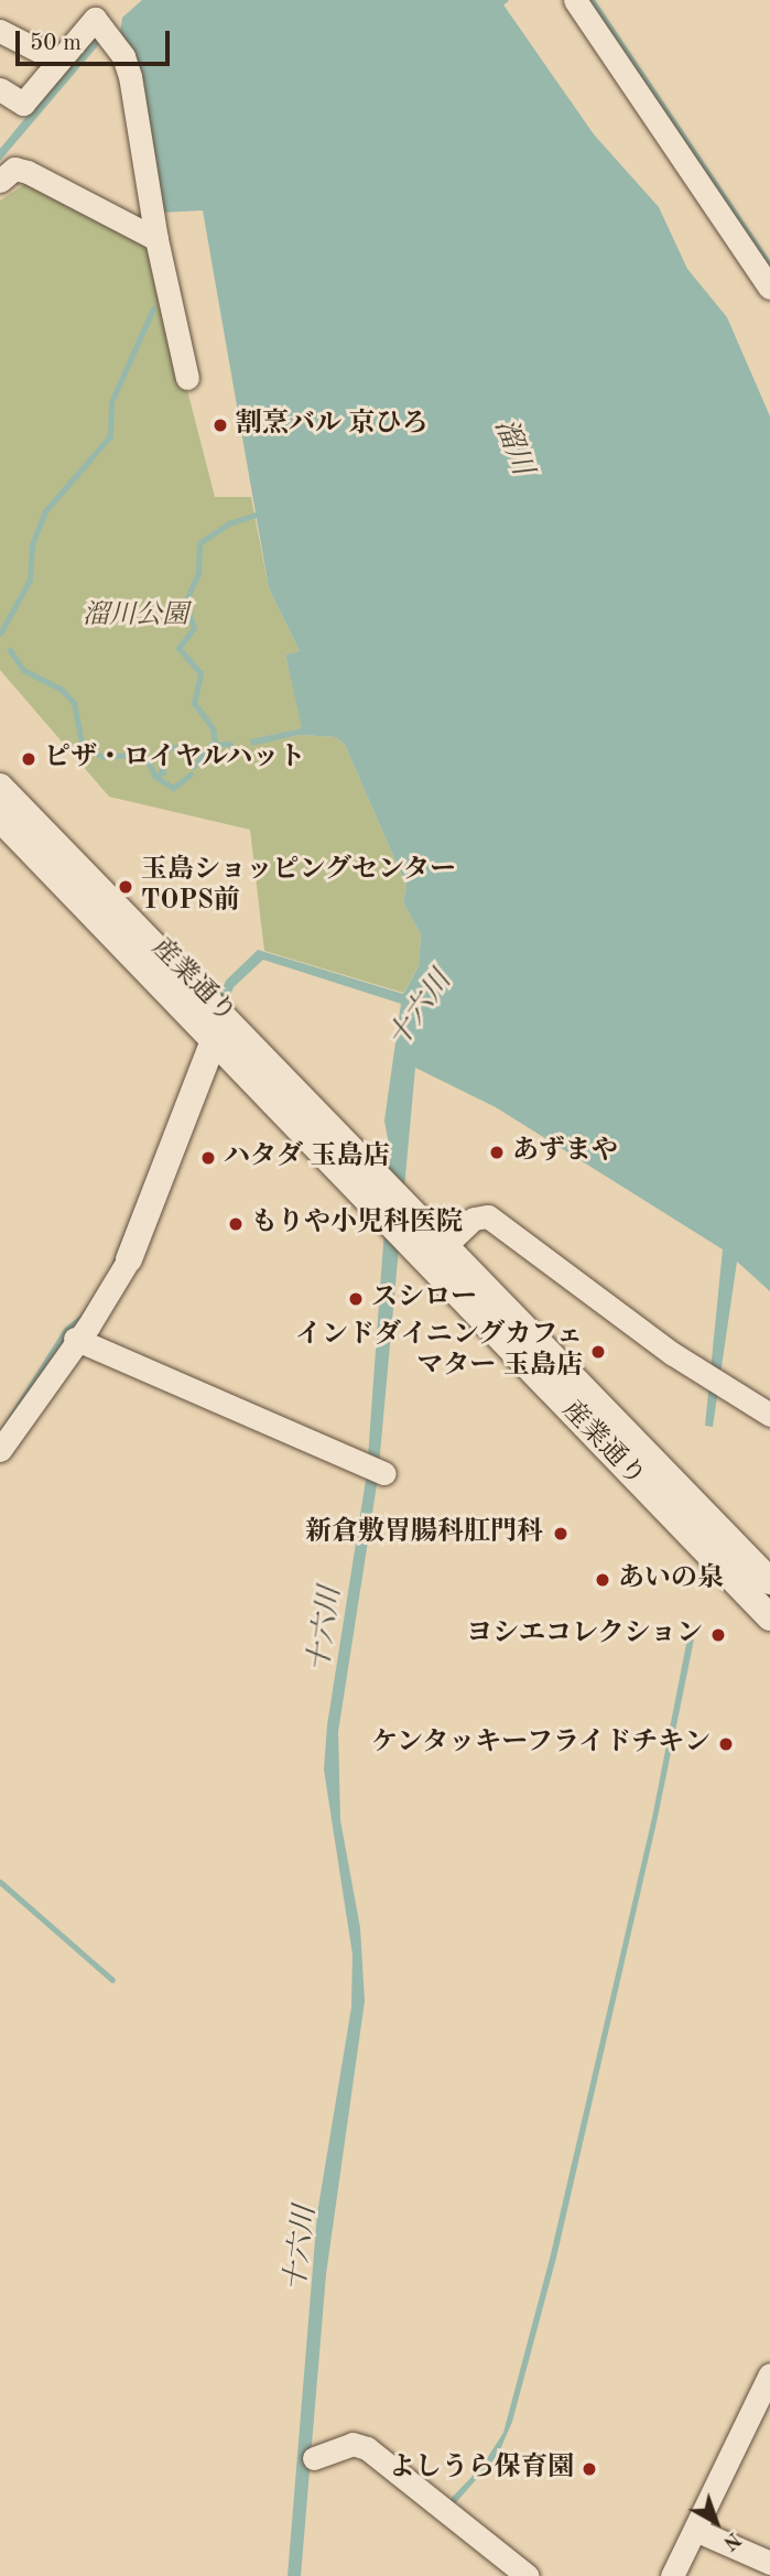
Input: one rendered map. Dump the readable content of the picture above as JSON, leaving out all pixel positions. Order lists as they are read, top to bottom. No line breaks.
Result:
{"streets":{"street":["産業通り"]},"water":["溜川","十六川"],"parks":["溜川公園"],"places":["割烹バル 京ひろ","ピザ・ロイヤルハット","玉島ショッピングセンター TOPS前","あずまや","ハタダ 玉島店","もりや小児科医院","スシロー","インドダイニングカフェ マター 玉島店","新倉敷胃腸科肛門科","あいの泉","ヨシエコレクション","ケンタッキーフライドチキン","よしうら保育園"],"scale_bar":"50 m","north":"bottom right"}
